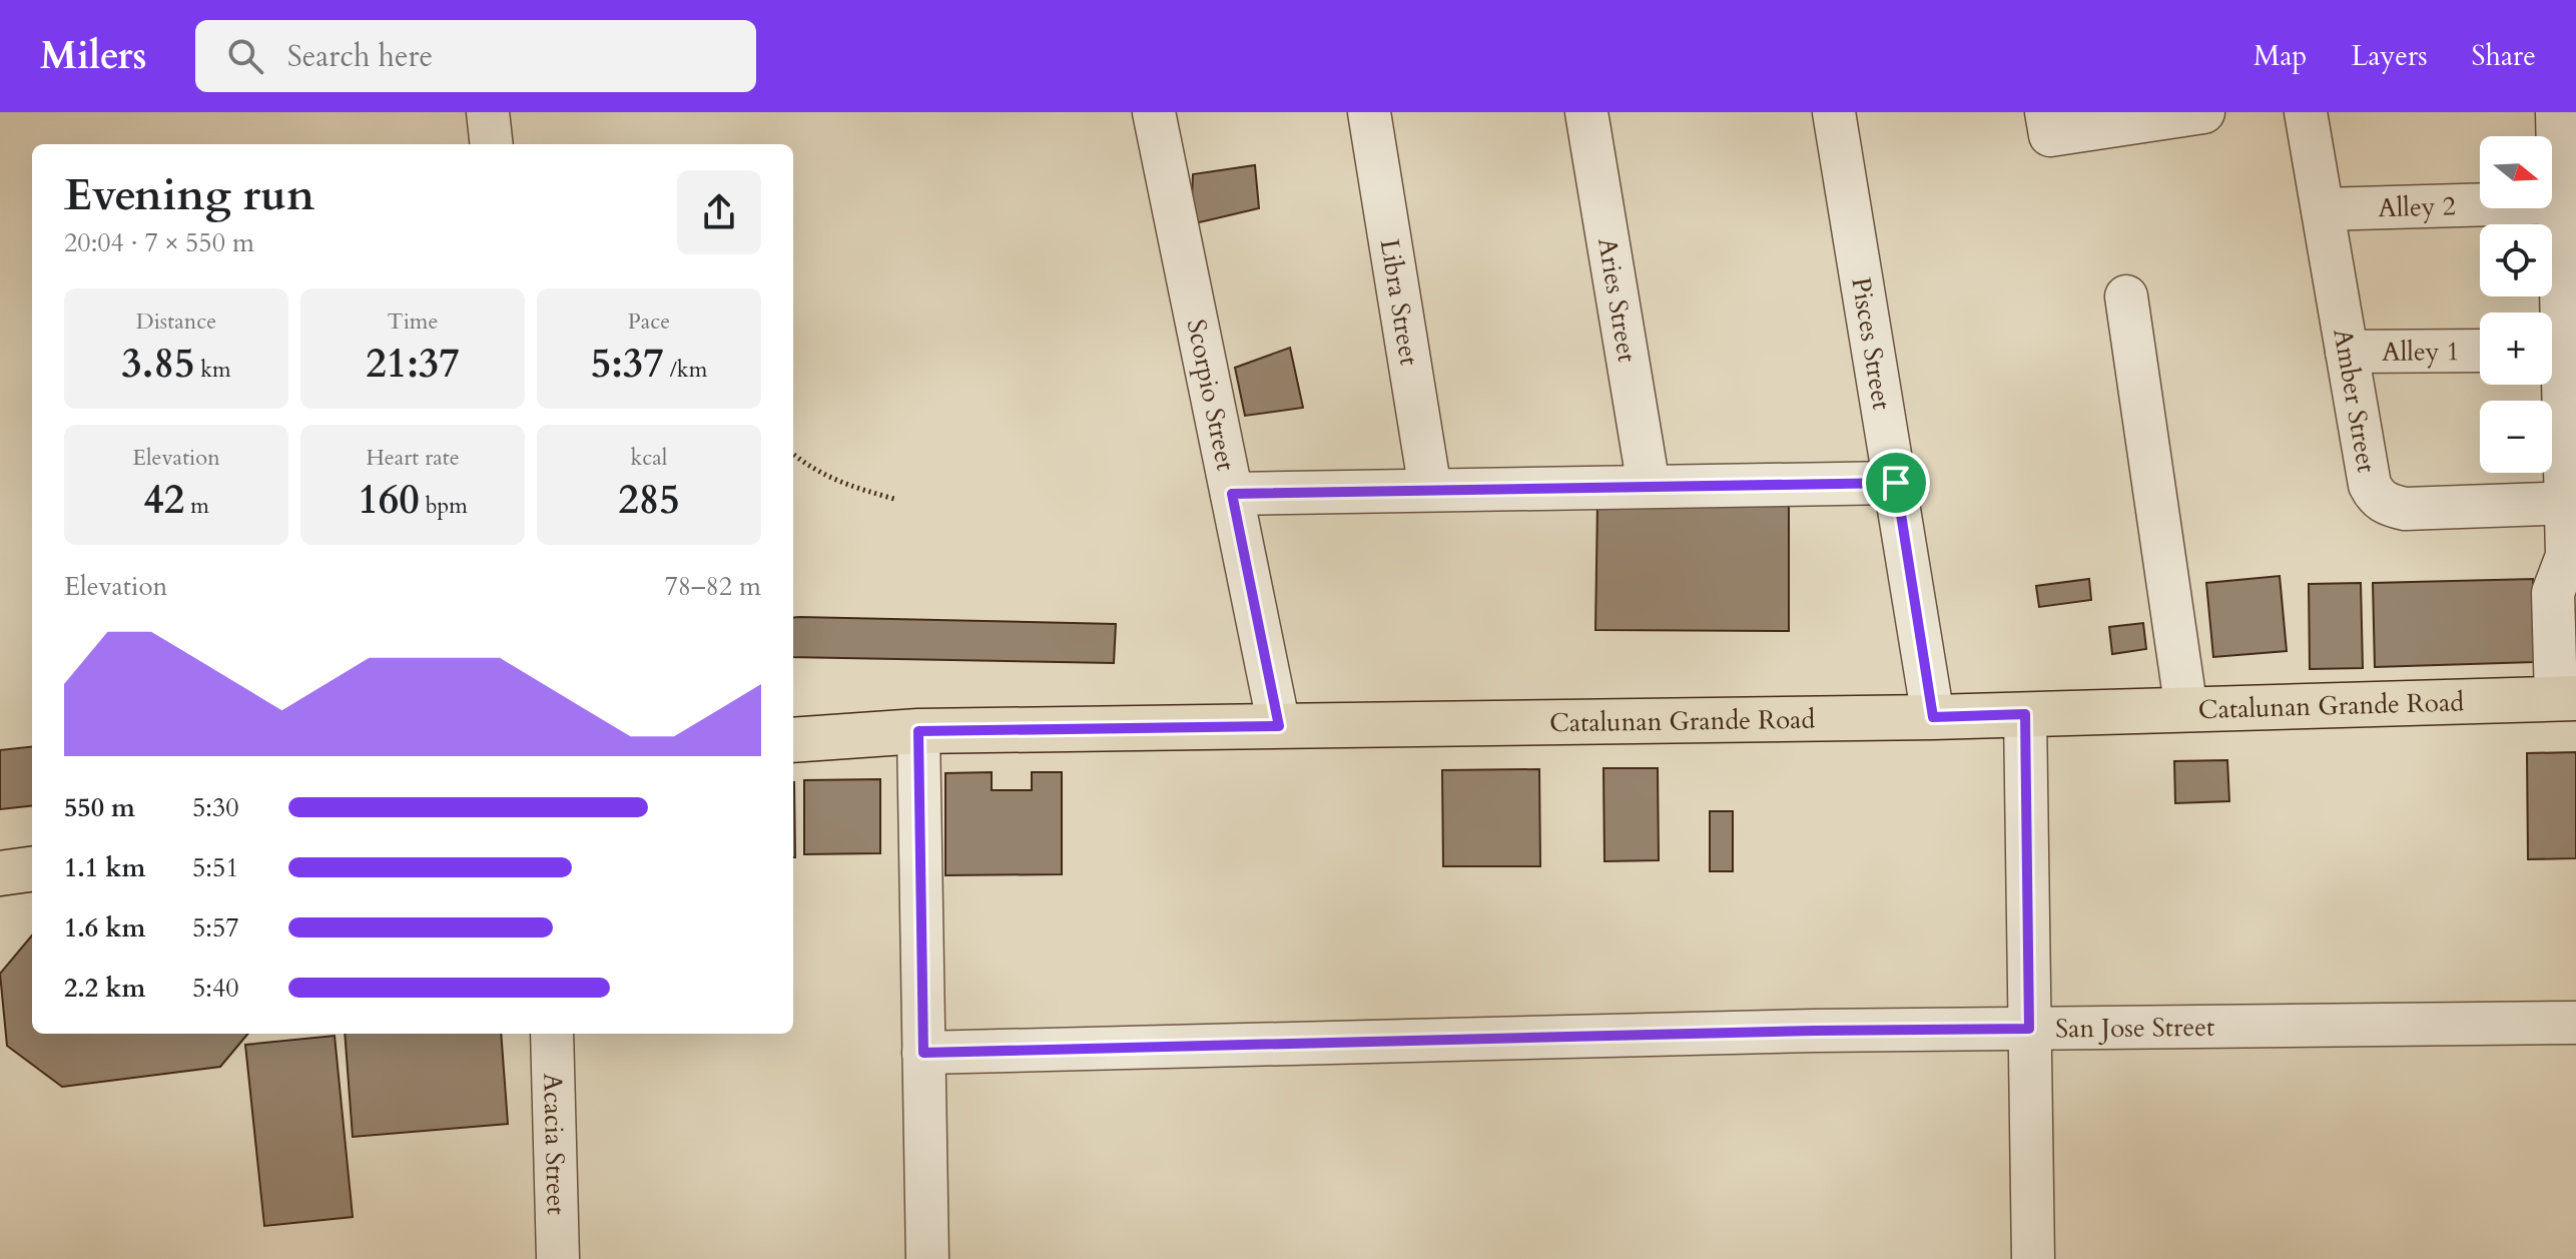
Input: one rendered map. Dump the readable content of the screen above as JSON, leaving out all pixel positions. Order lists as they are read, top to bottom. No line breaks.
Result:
{"streets":{"main road":["Catalunan Grande Road"],"street":["Alley 2","Aries Street","Libra Street","Pisces Street","Alley 1","Scorpio Street","Amber Street","San Jose Street","Acacia Street"]},"crossings":[["Alley 2","Amber Street"],["Pisces Street","Catalunan Grande Road"],["Alley 1","Amber Street"],["Scorpio Street","Catalunan Grande Road"]],"north":"right","page":{"header":"Milers","search":"Search here","nav":["Map","Layers","Share"],"map_buttons":["+","−"],"heading":["Evening run","20:04 · 7 × 550 m"],"stats":[["Distance","3.85 km"],["Time","21:37"],["Pace","5:37 /km"],["Elevation","42 m"],["Heart rate","160 bpm"],["kcal","285"]],"chart":["Elevation","78–82 m"],"list":[{"name":"550 m","note":"5:30"},{"name":"1.1 km","note":"5:51"},{"name":"1.6 km","note":"5:57"},{"name":"2.2 km","note":"5:40"}]}}
